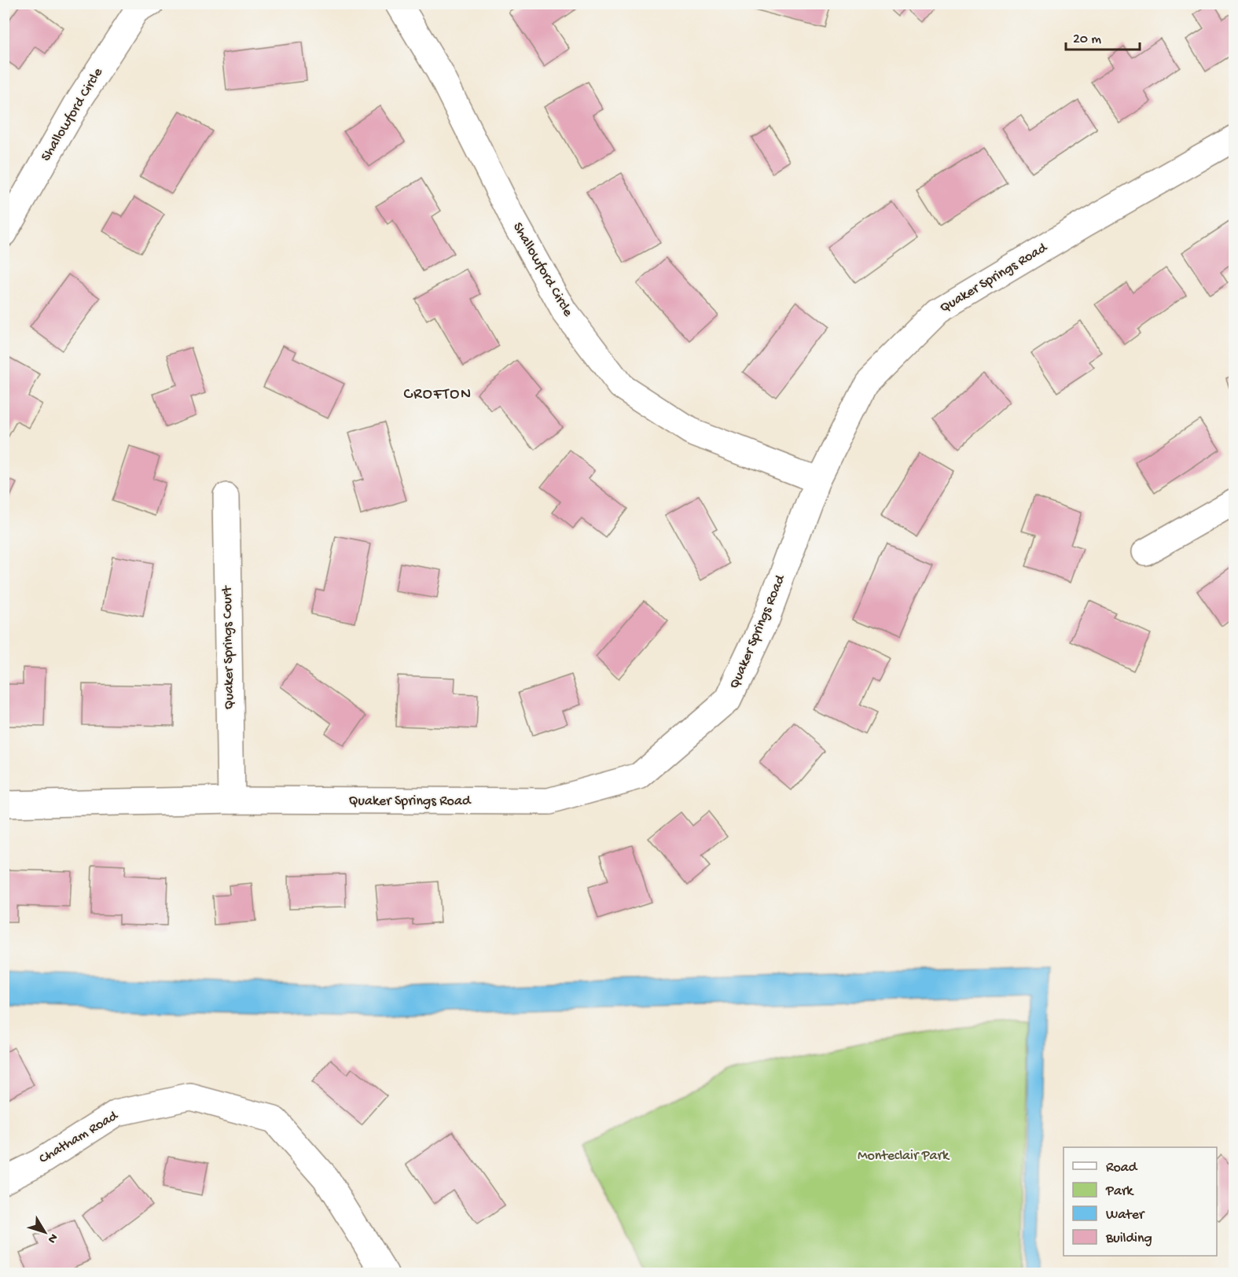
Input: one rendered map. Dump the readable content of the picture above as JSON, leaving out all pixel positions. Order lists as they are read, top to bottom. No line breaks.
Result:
{"streets":{"street":["Shallowford Circle","Quaker Springs Road","Quaker Springs Court","Chatham Road"]},"crossings":[["Shallowford Circle","Quaker Springs Road"],["Quaker Springs Road","Quaker Springs Court"]],"districts":["CROFTON"],"parks":["Monteclair Park"],"legend":["Road","Park","Water","Building"],"scale_bar":"20 m","north":"bottom right"}
